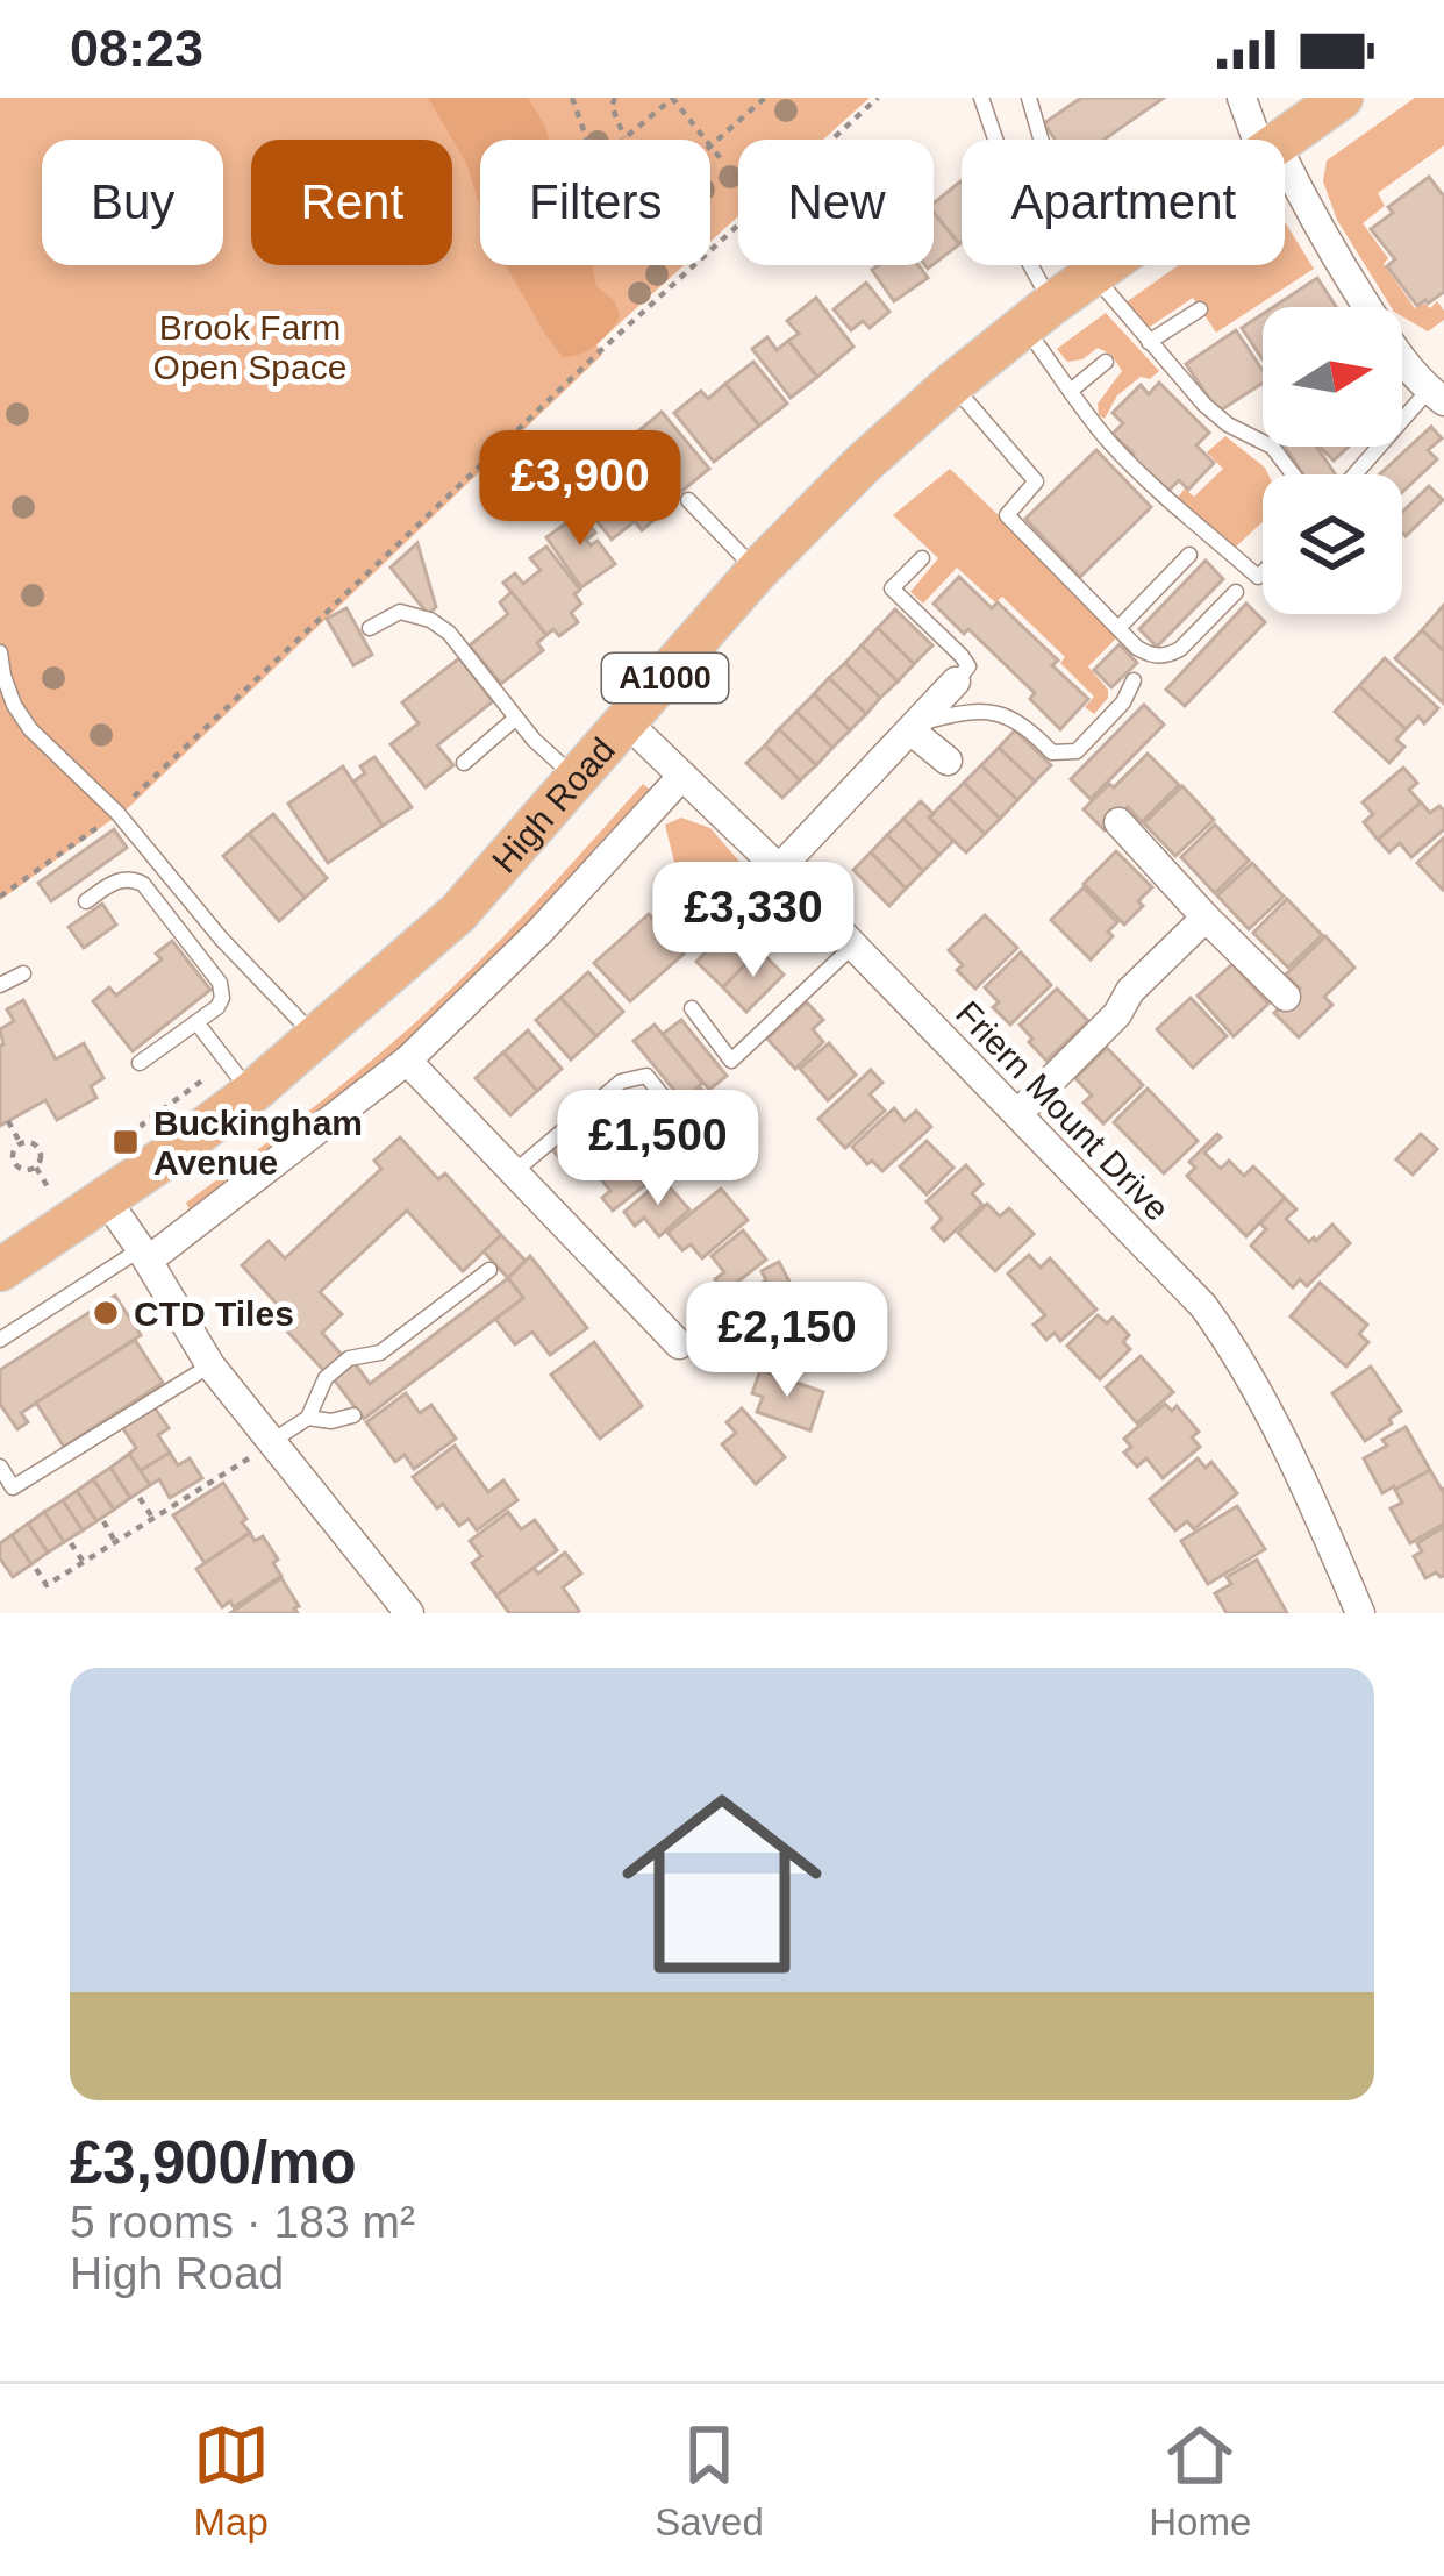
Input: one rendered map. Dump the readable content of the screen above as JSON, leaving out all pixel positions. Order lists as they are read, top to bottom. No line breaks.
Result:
{"streets":{"main road":["A1000","High Road"],"street":["Friern Mount Drive"]},"crossings":[["High Road","Friern Mount Drive"]],"parks":["Brook Farm Open Space"],"places":{"transit":["Buckingham Avenue"],"other":["CTD Tiles"]},"north":"right","page":{"status":"08:23","chip":["Buy","Rent","Filters","New","Apartment"],"price":["£3,900","£3,330","£1,500","£2,150"],"list":[{"name":"£3,900/mo","note":"5 rooms · 183 m² · High Road"}],"tabs":["Map","Saved","Home"]}}
